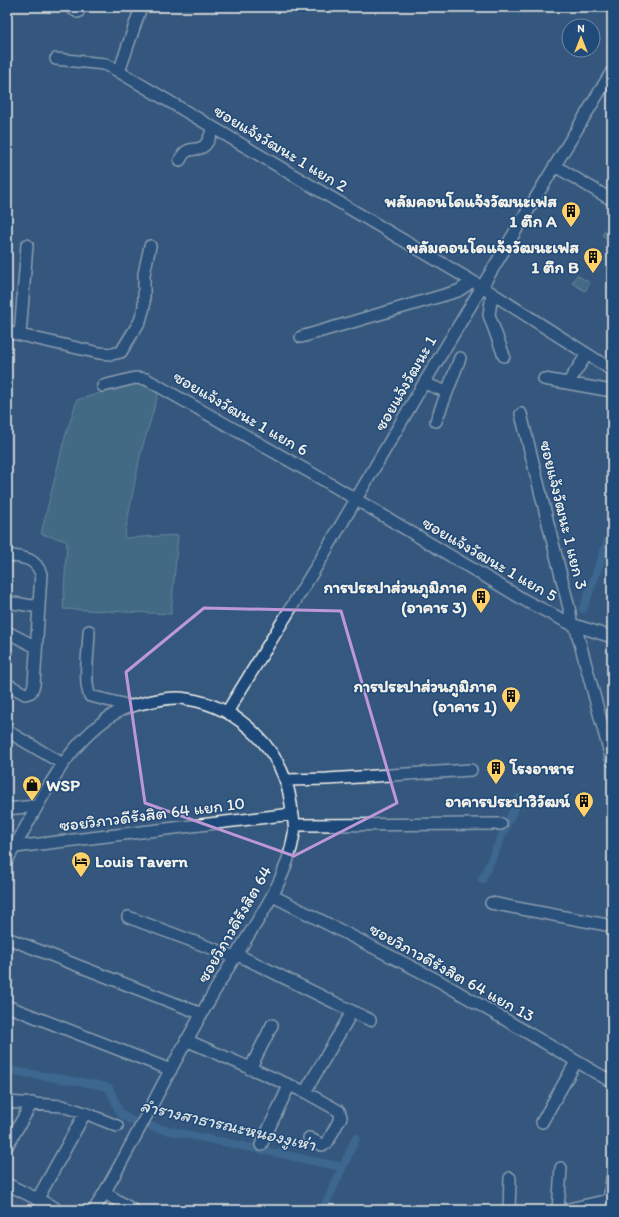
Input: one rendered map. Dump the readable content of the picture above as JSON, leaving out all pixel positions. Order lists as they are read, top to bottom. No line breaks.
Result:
{"streets":{"street":["ซอยแจ้งวัฒนะ 1 แยก 2","ซอยแจ้งวัฒนะ 1","ซอยแจ้งวัฒนะ 1 แยก 6","ซอยแจ้งวัฒนะ 1 แยก 3","ซอยแจ้งวัฒนะ 1 แยก 5","ซอยวิภาวดีรังสิต 64 แยก 10","ซอยวิภาวดีรังสิต 64","ซอยวิภาวดีรังสิต 64 แยก 13"]},"crossings":[["ซอยแจ้งวัฒนะ 1 แยก 2","ซอยแจ้งวัฒนะ 1"],["ซอยแจ้งวัฒนะ 1","ซอยแจ้งวัฒนะ 1 แยก 6"],["ซอยแจ้งวัฒนะ 1","ซอยแจ้งวัฒนะ 1 แยก 5"],["ซอยแจ้งวัฒนะ 1","ซอยวิภาวดีรังสิต 64"],["ซอยแจ้งวัฒนะ 1 แยก 6","ซอยแจ้งวัฒนะ 1 แยก 5"],["ซอยแจ้งวัฒนะ 1 แยก 3","ซอยแจ้งวัฒนะ 1 แยก 5"],["ซอยวิภาวดีรังสิต 64 แยก 10","ซอยวิภาวดีรังสิต 64"],["ซอยวิภาวดีรังสิต 64","ซอยวิภาวดีรังสิต 64 แยก 13"]],"water":["ลำรางสาธารณะหนองงูเห่า"],"places":{"building":["พลัมคอนโดแจ้งวัฒนะเฟส 1 ตึก A","พลัมคอนโดแจ้งวัฒนะเฟส 1 ตึก B","การประปาส่วนภูมิภาค (อาคาร 3)","การประปาส่วนภูมิภาค (อาคาร 1)","โรงอาหาร","อาคารประปาวิวัฒน์"],"shop":["WSP"],"hotel":["Louis Tavern"]},"north":"top"}
